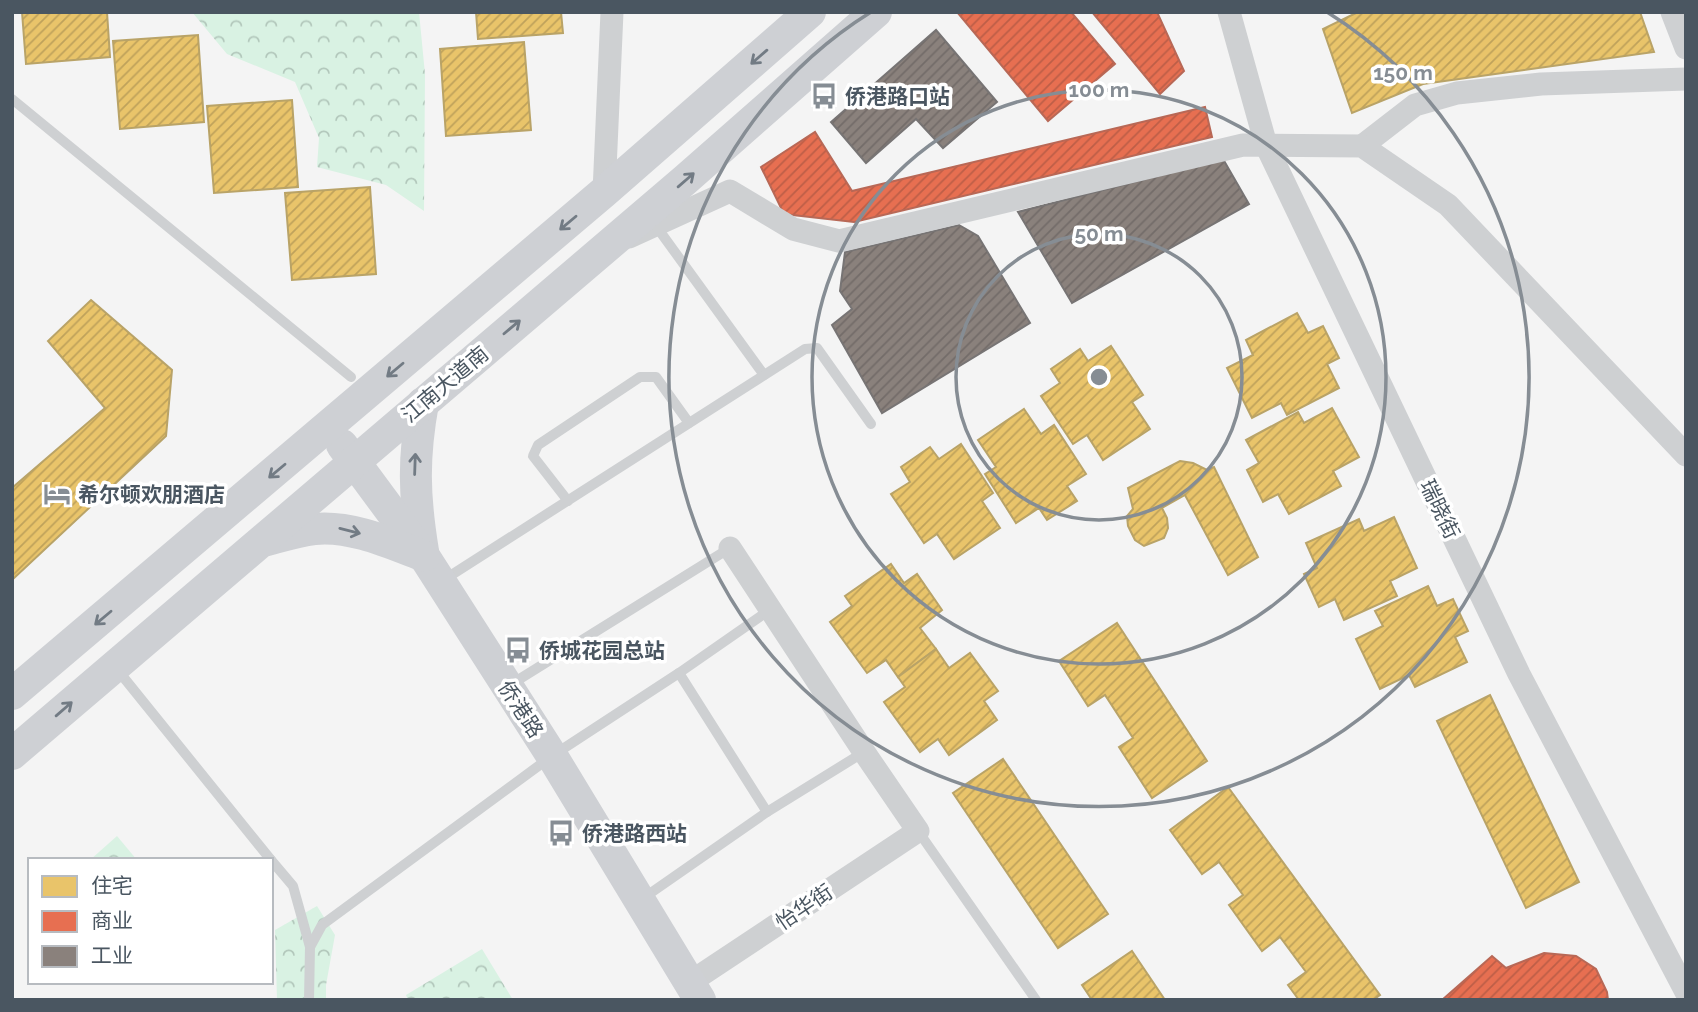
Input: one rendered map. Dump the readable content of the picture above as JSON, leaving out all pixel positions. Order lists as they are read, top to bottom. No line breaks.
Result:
{"streets":{"main road":["江南大道南","侨港路"],"street":["瑞晓街","怡华街"]},"crossings":[["江南大道南","侨港路"],["侨港路","怡华街"]],"places":{"bus stop":["侨港路口站","侨城花园总站","侨港路西站"],"hotel":["希尔顿欢朋酒店"]},"legend":["住宅","商业","工业"],"rings":["150 m","100 m","50 m"]}
